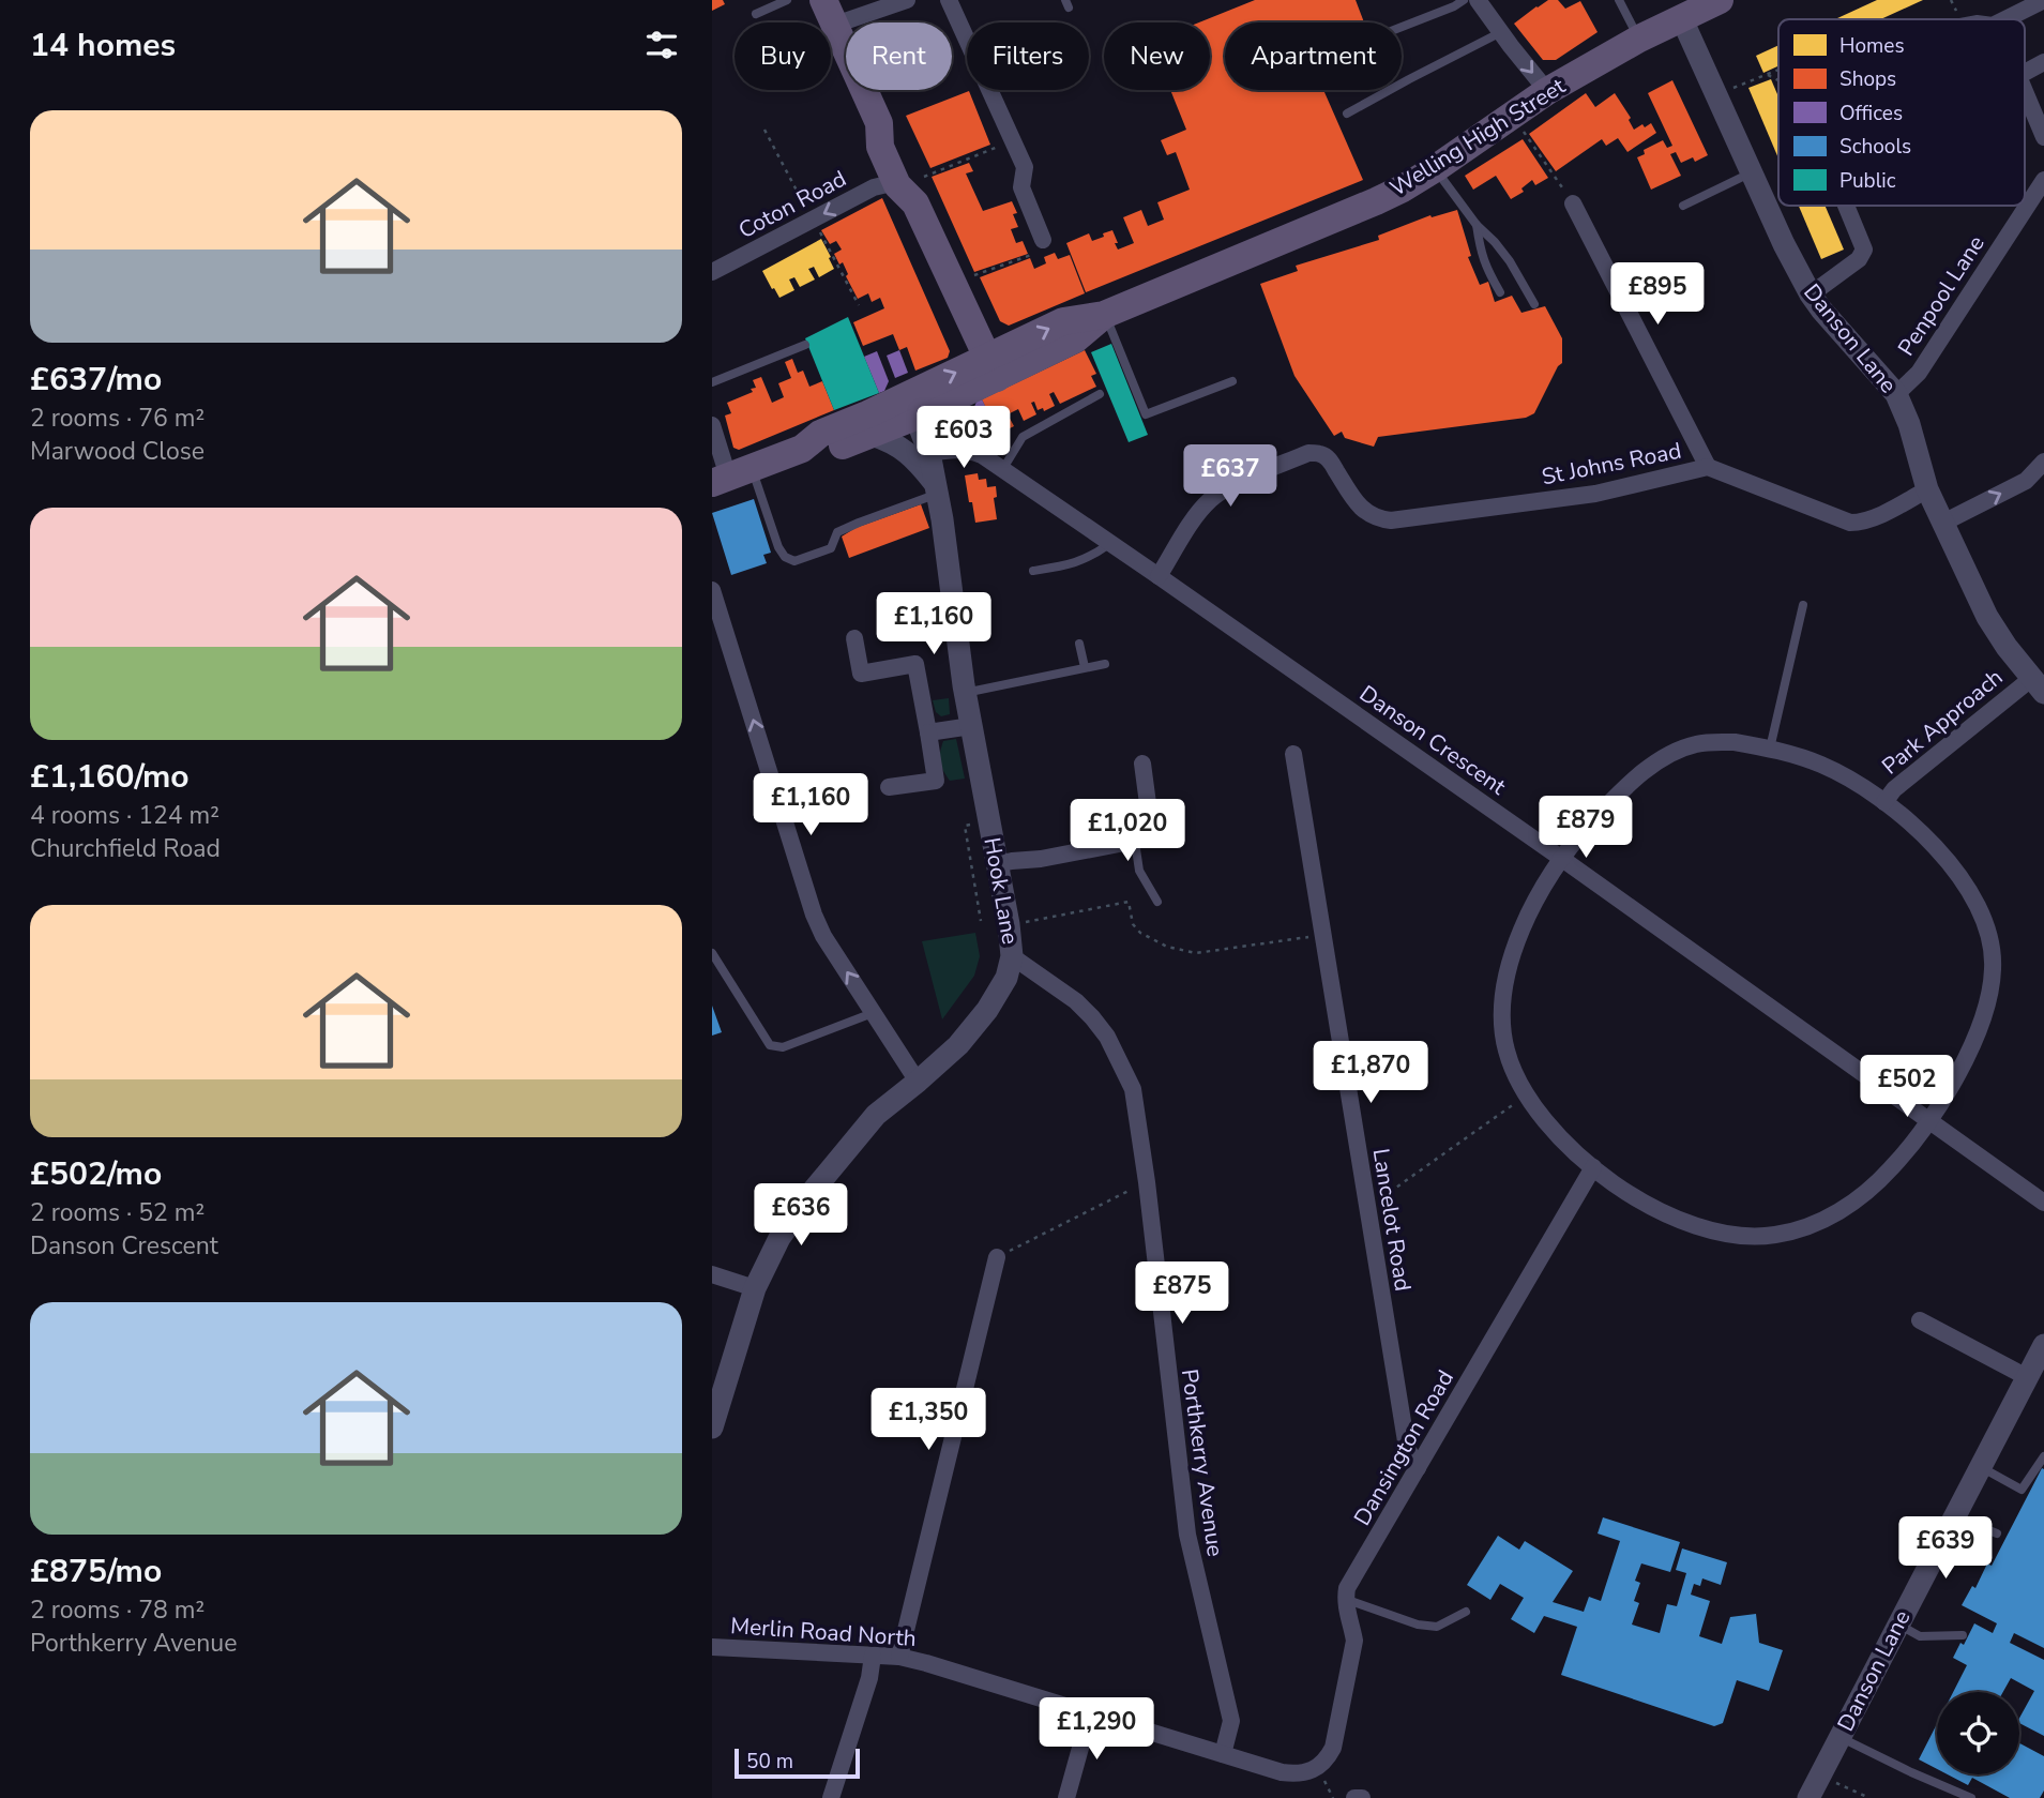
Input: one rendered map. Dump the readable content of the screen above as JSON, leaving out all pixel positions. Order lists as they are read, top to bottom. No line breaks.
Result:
{"streets":{"main road":["Welling High Street"],"street":["Coton Road","Penpool Lane","Danson Lane","St Johns Road","Park Approach","Danson Crescent","Hook Lane","Lancelot Road","Dansington Road","Porthkerry Avenue","Merlin Road North"]},"crossings":[["Welling High Street","Danson Lane"],["Welling High Street","Hook Lane"],["Penpool Lane","Danson Lane"],["Danson Lane","St Johns Road"],["Danson Lane","Park Approach"],["St Johns Road","Danson Crescent"],["Danson Crescent","Hook Lane"],["Hook Lane","Porthkerry Avenue"],["Lancelot Road","Dansington Road"],["Dansington Road","Merlin Road North"],["Porthkerry Avenue","Merlin Road North"]],"one_way":["Coton Road"],"legend":["Homes","Shops","Offices","Schools","Public"],"scale_bar":"50 m","page":{"heading":"14 homes","chip":["Buy","Rent","Filters","New","Apartment"],"list":[{"name":"£637/mo","note":"2 rooms · 76 m² · Marwood Close"},{"name":"£1,160/mo","note":"4 rooms · 124 m² · Churchfield Road"},{"name":"£502/mo","note":"2 rooms · 52 m² · Danson Crescent"},{"name":"£875/mo","note":"2 rooms · 78 m² · Porthkerry Avenue"}],"price":["£895","£603","£637","£1,160","£1,160","£879","£1,020","£1,870","£502","£636","£875","£1,350","£639","£1,290"],"scale":"50 m"}}
